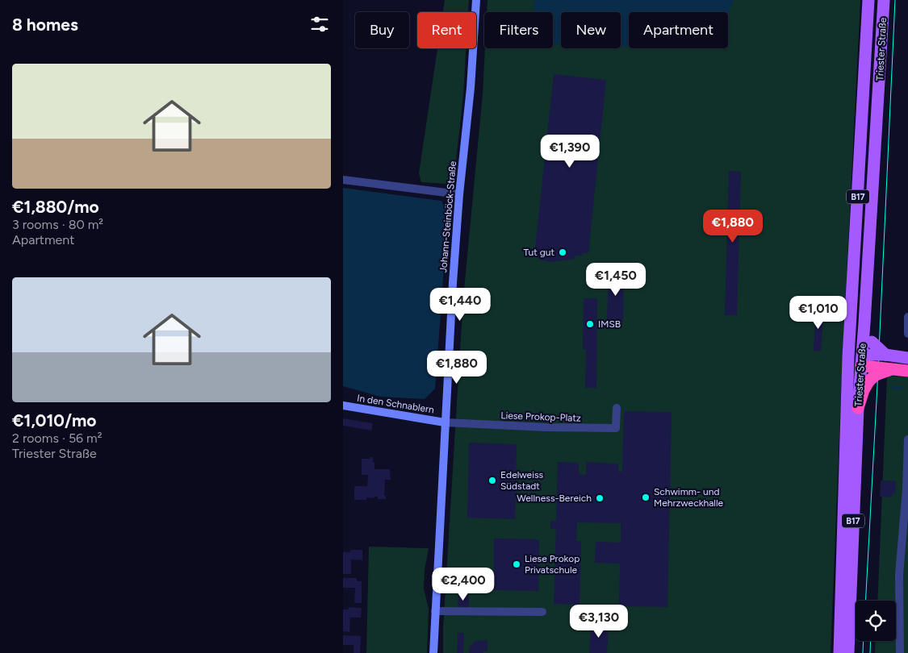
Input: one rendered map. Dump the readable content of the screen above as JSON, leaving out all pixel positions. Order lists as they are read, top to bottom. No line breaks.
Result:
{"streets":{"main road":["Triester Straße","B17"],"street":["Johann-Steinböck-Straße","In den Schnablern","Liese Prokop-Platz"]},"crossings":[["Johann-Steinböck-Straße","In den Schnablern"],["Johann-Steinböck-Straße","Liese Prokop-Platz"],["In den Schnablern","Liese Prokop-Platz"]],"places":["Tut gut","IMSB","Edelweiss Südstadt","Schwimm- und Mehrzweckhalle","Wellness-Bereich","Liese Prokop Privatschule"],"page":{"heading":"8 homes","chip":["Buy","Rent","Filters","New","Apartment"],"list":[{"name":"€1,880/mo","note":"3 rooms · 80 m² · Apartment"},{"name":"€1,010/mo","note":"2 rooms · 56 m² · Triester Straße"}],"price":["€1,390","€1,880","€1,450","€1,440","€1,010","€1,880","€2,400","€3,130"]}}
